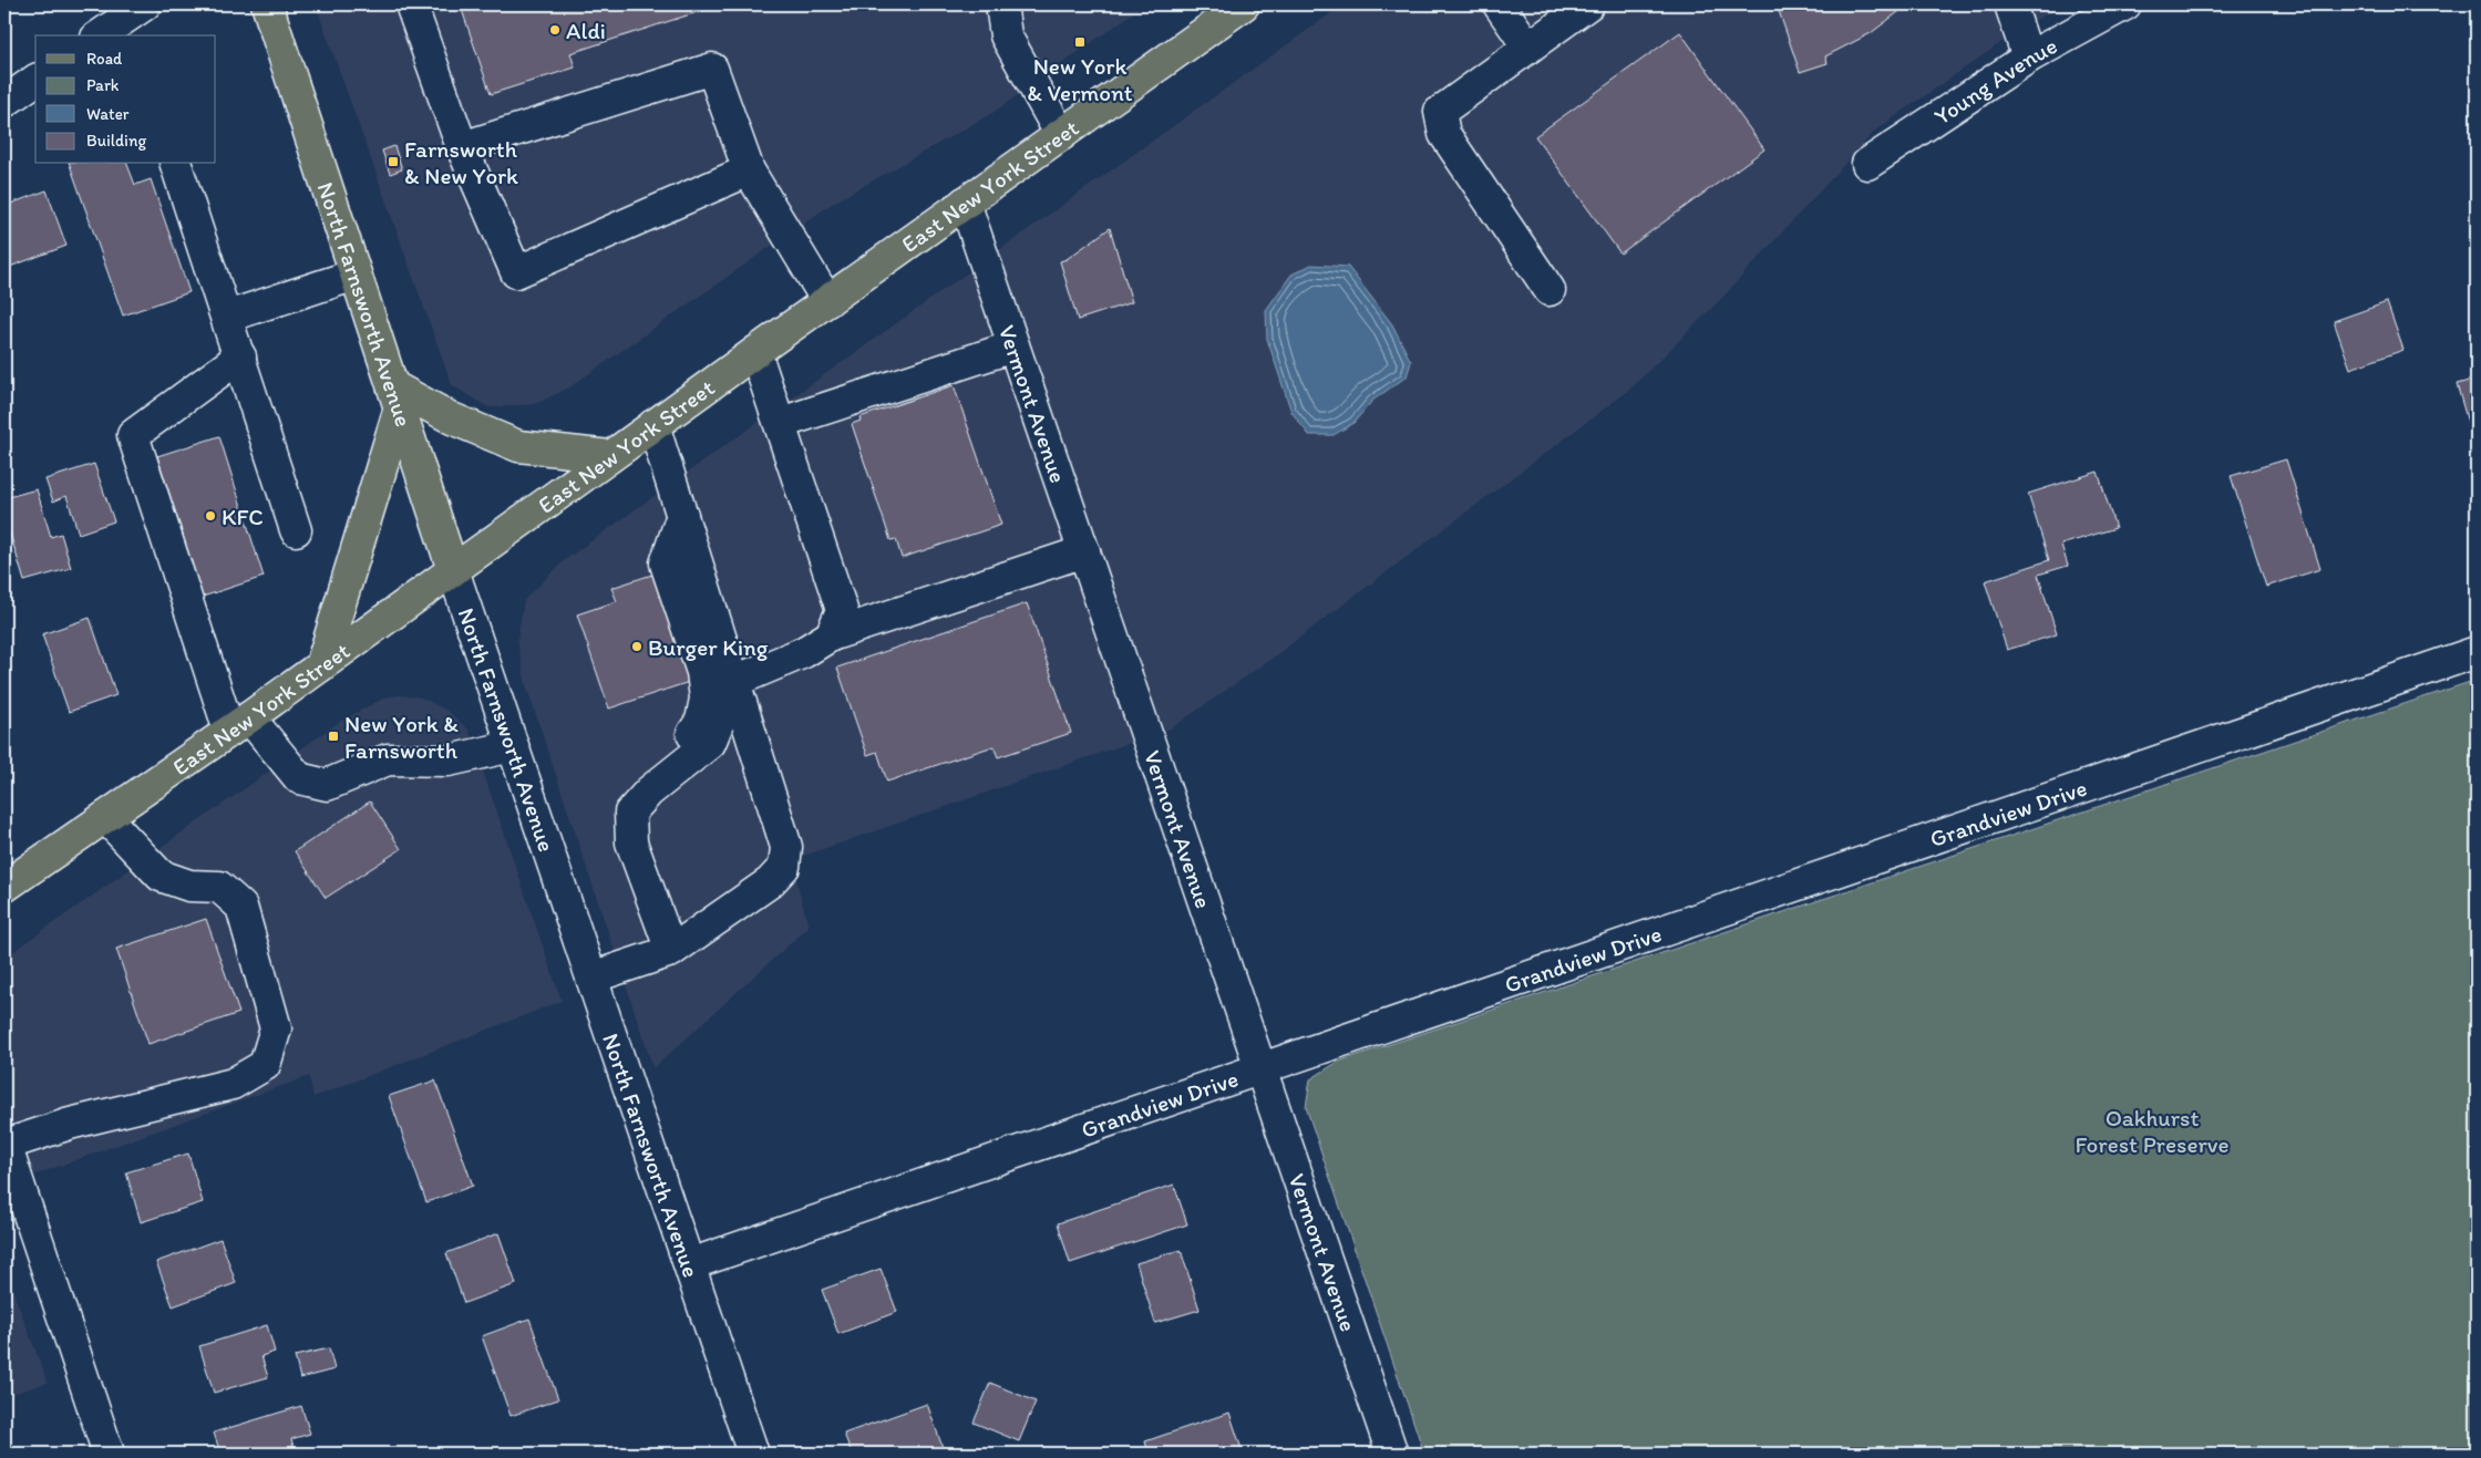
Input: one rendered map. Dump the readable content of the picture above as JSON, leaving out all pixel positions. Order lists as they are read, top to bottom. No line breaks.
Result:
{"streets":{"main road":["East New York Street","North Farnsworth Avenue"],"street":["Young Avenue","Vermont Avenue","Grandview Drive"]},"crossings":[["East New York Street","North Farnsworth Avenue"],["East New York Street","Vermont Avenue"],["North Farnsworth Avenue","Grandview Drive"],["Vermont Avenue","Grandview Drive"]],"parks":["Oakhurst Forest Preserve"],"places":{"other":["Aldi","KFC","Burger King"],"transit":["New York & Vermont","Farnsworth & New York","New York & Farnsworth"]},"legend":["Road","Park","Water","Building"]}
